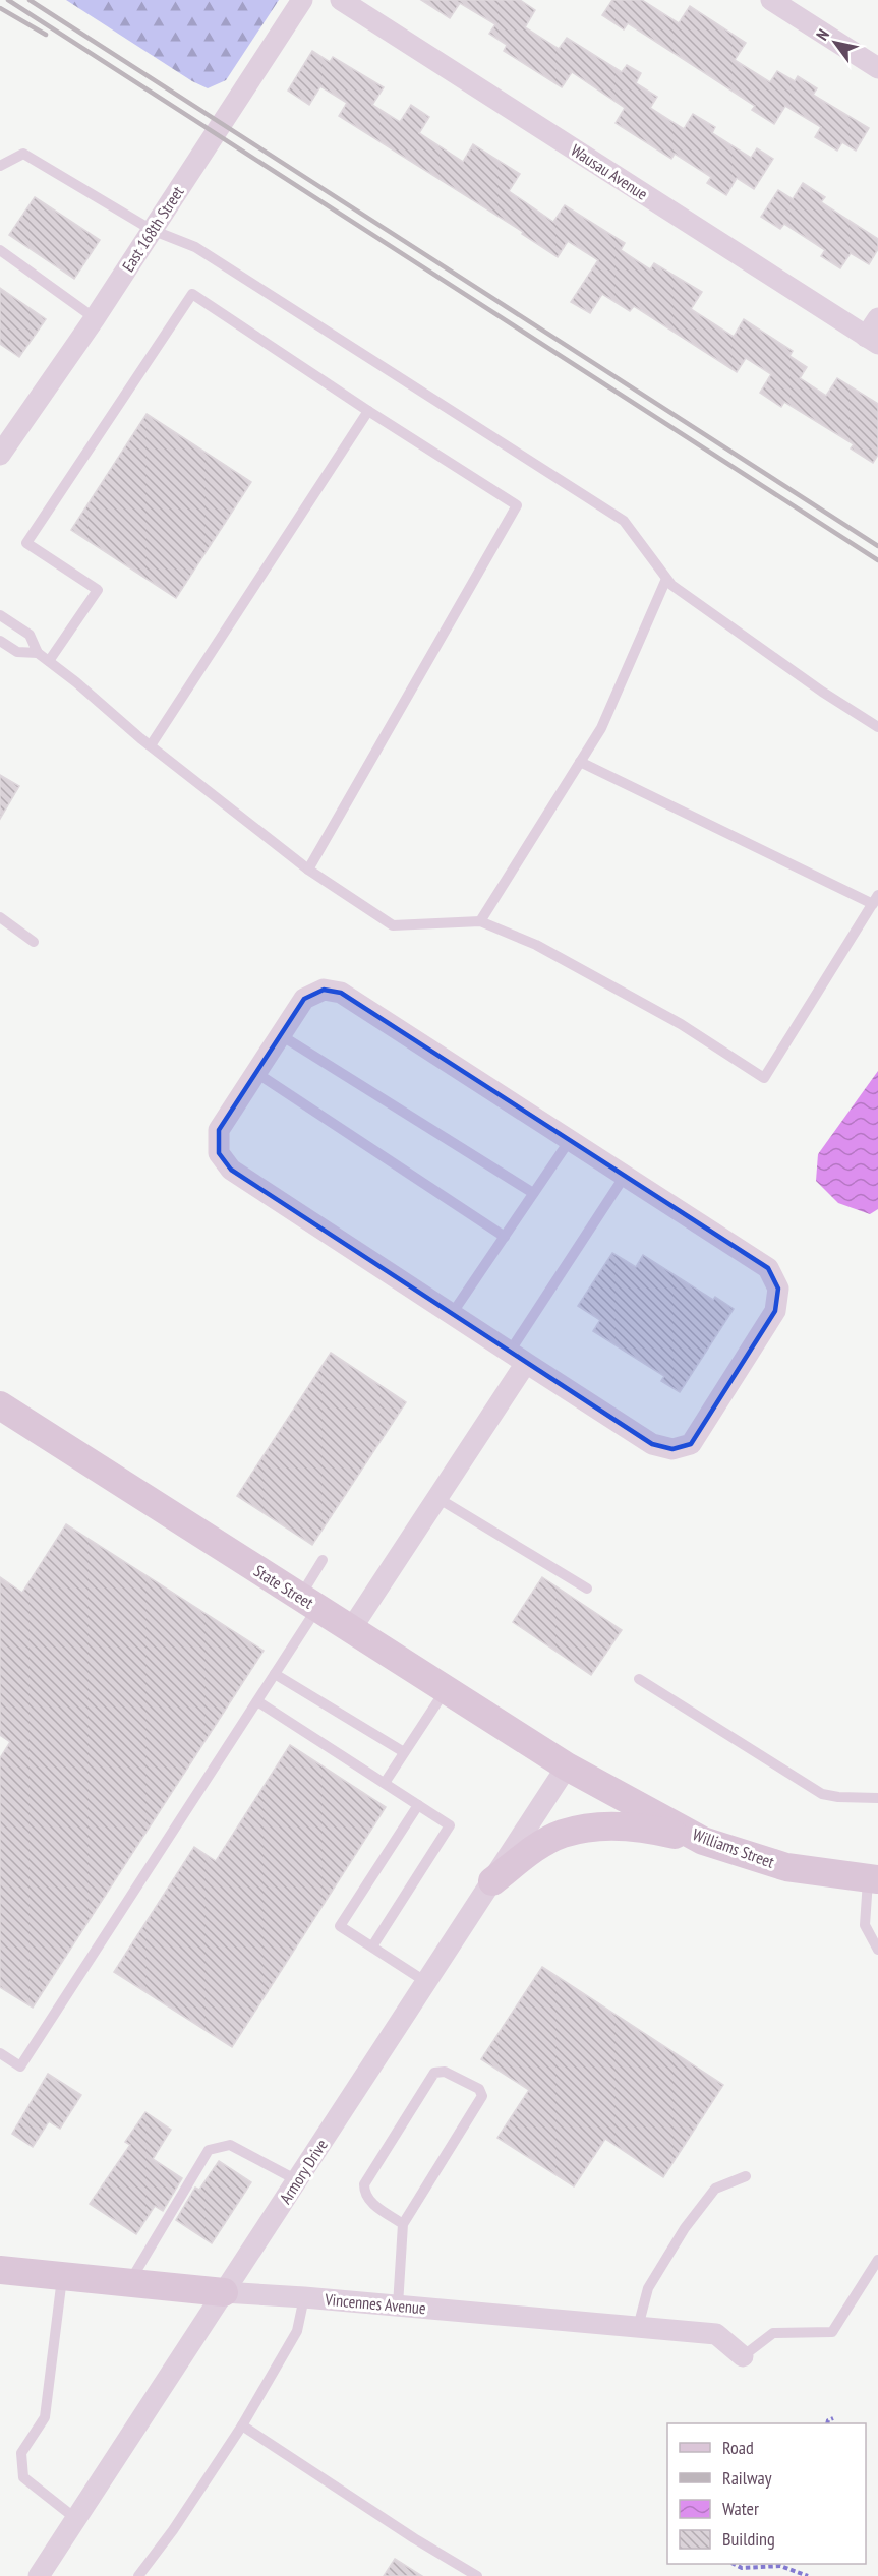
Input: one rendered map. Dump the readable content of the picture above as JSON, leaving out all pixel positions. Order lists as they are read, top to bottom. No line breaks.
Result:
{"streets":{"street":["Wausau Avenue","East 168th Street","State Street","Williams Street","Armory Drive","Vincennes Avenue"]},"crossings":[["State Street","Williams Street"],["State Street","Armory Drive"],["Williams Street","Armory Drive"],["Armory Drive","Vincennes Avenue"]],"legend":["Road","Railway","Water","Building"],"north":"top left"}
